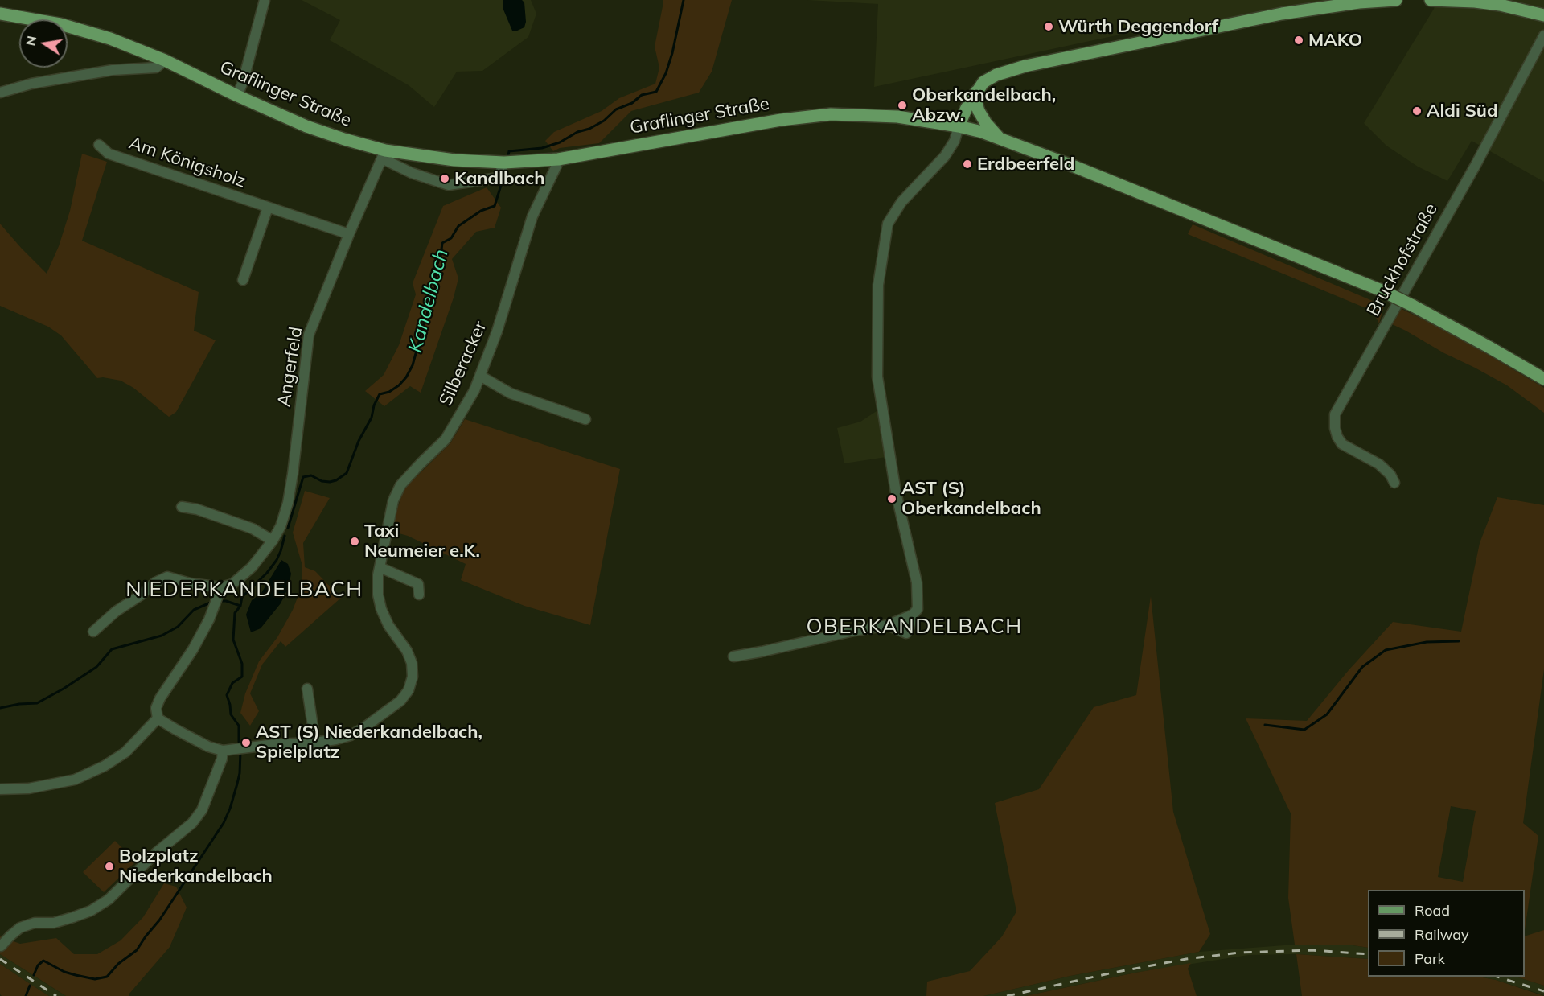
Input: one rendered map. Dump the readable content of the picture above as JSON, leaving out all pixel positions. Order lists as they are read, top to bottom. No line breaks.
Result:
{"streets":{"main road":["Graflinger Straße"],"street":["Am Königsholz","Bruckhofstraße","Silberacker","Angerfeld"]},"crossings":[["Graflinger Straße","Silberacker"],["Graflinger Straße","Angerfeld"],["Am Königsholz","Angerfeld"]],"districts":["NIEDERKANDELBACH","OBERKANDELBACH"],"water":["Kandelbach"],"places":["Würth Deggendorf","MAKO","Oberkandelbach, Abzw.","Aldi Süd","Erdbeerfeld","Kandlbach","AST (S) Oberkandelbach","Taxi Neumeier e.K.","AST (S) Niederkandelbach, Spielplatz","Bolzplatz Niederkandelbach"],"legend":["Road","Railway","Park"],"north":"left"}
